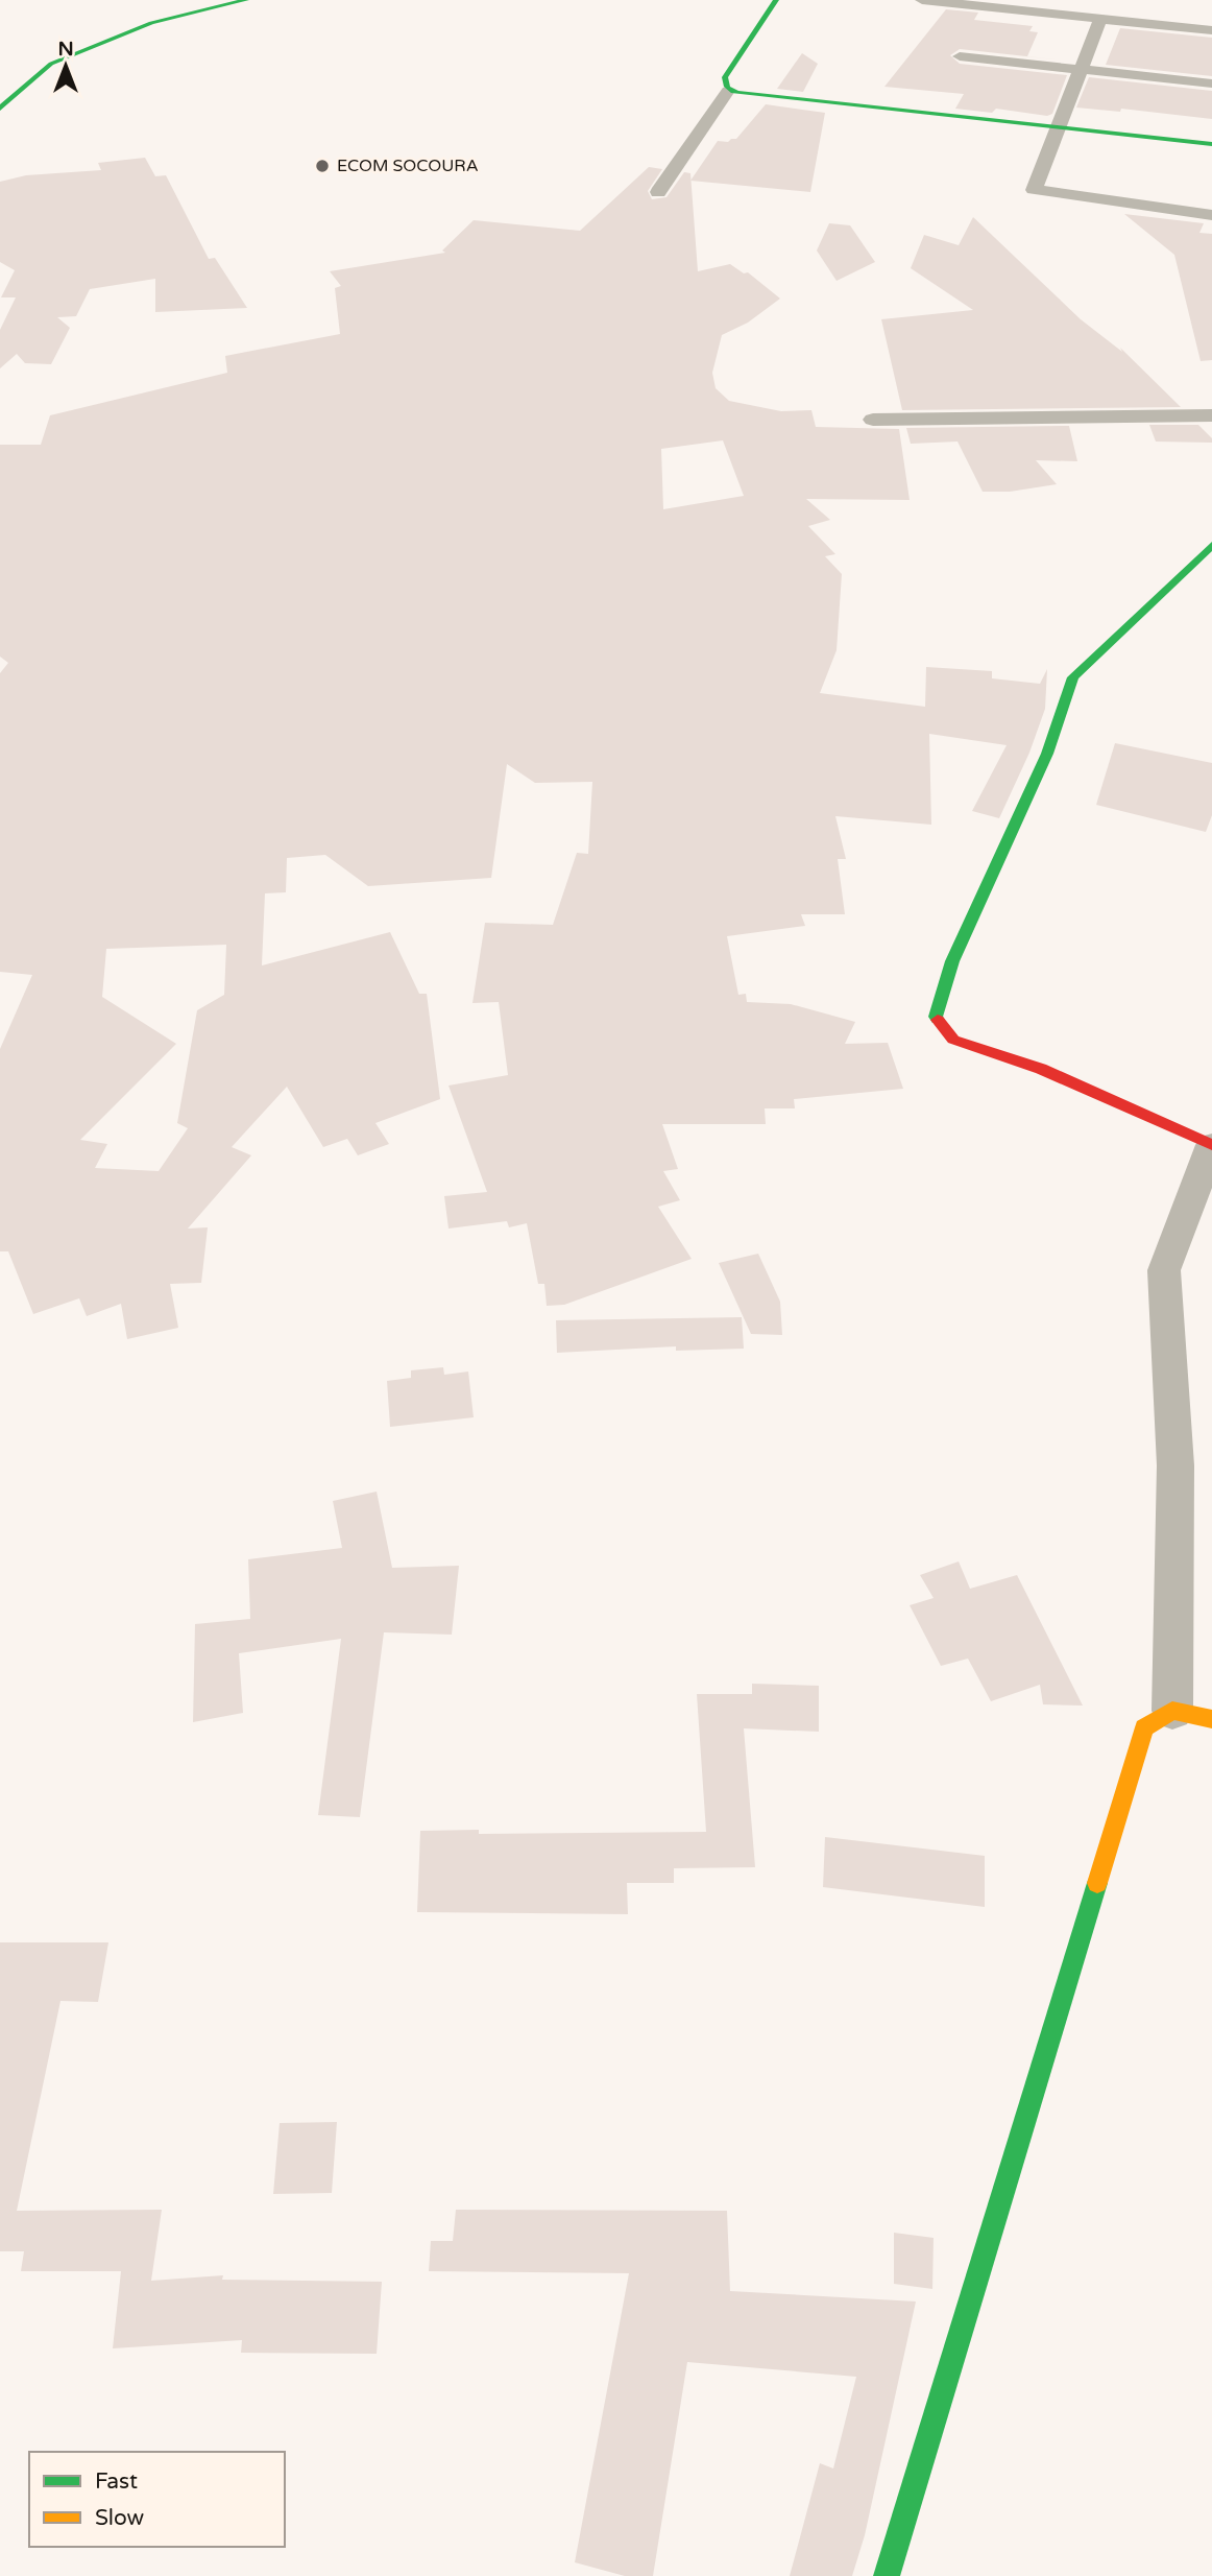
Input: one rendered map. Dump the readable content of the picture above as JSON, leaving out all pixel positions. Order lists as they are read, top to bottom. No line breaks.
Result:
{"places":["ECOM SOCOURA"],"legend":["Fast","Slow"],"north":"top"}
